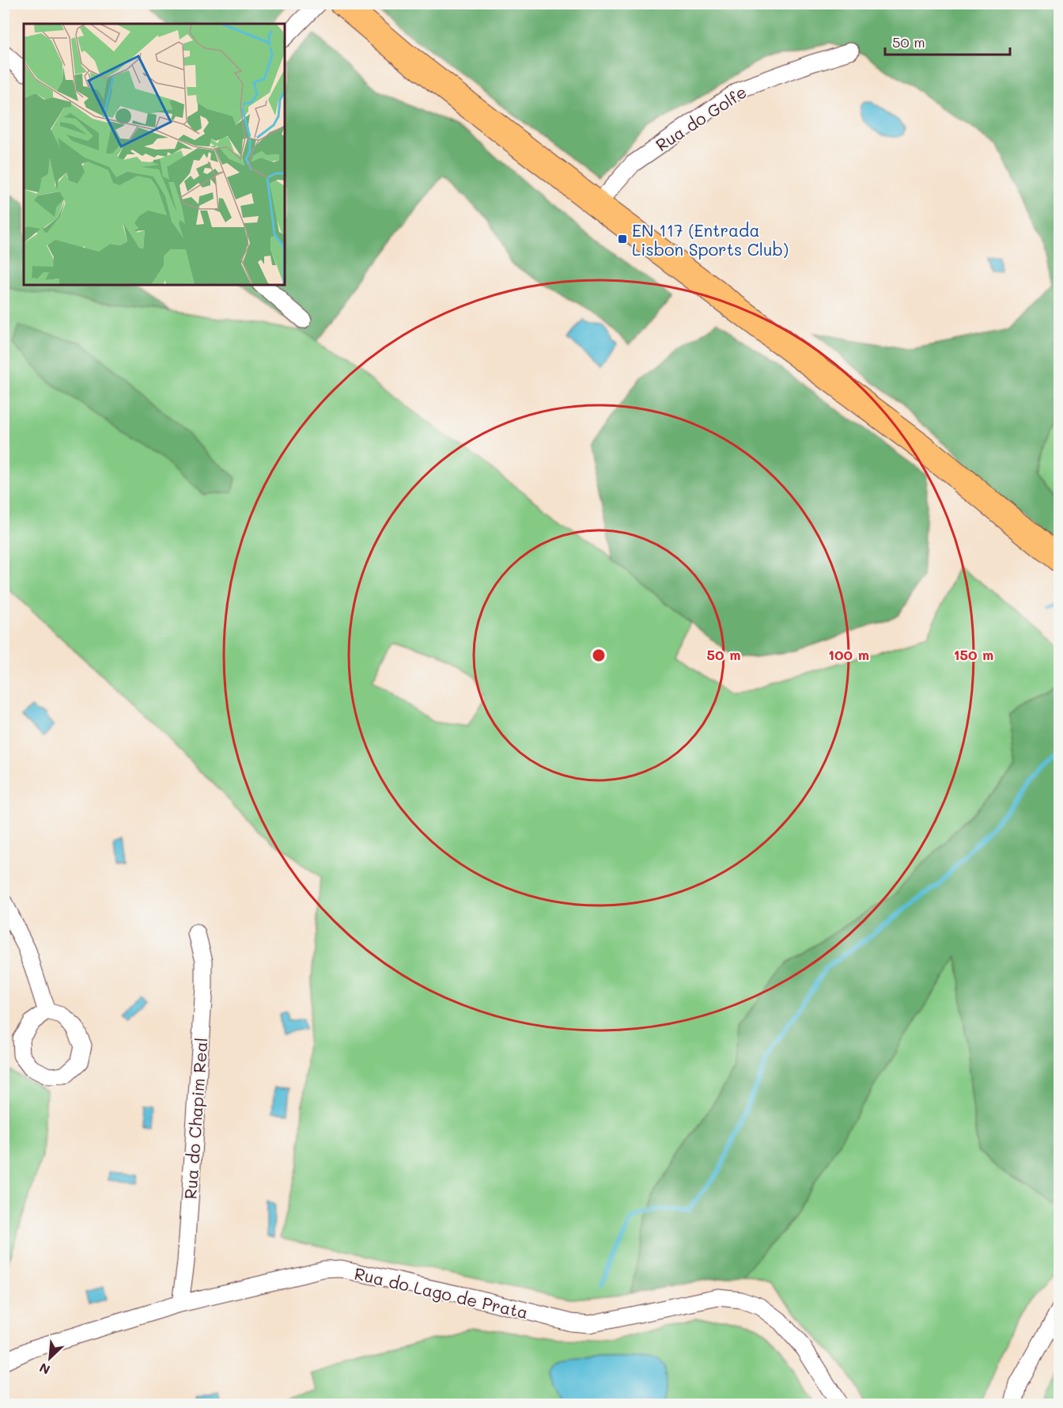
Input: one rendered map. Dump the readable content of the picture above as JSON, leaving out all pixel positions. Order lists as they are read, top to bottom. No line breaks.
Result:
{"streets":{"street":["Rua do Golfe","Rua do Chapim Real","Rua do Lago de Prata"]},"crossings":[["Rua do Chapim Real","Rua do Lago de Prata"]],"places":{"transit":["EN 117 (Entrada Lisbon Sports Club)"]},"scale_bar":"50 m","north":"bottom left","rings":["50 m","100 m","150 m"]}
